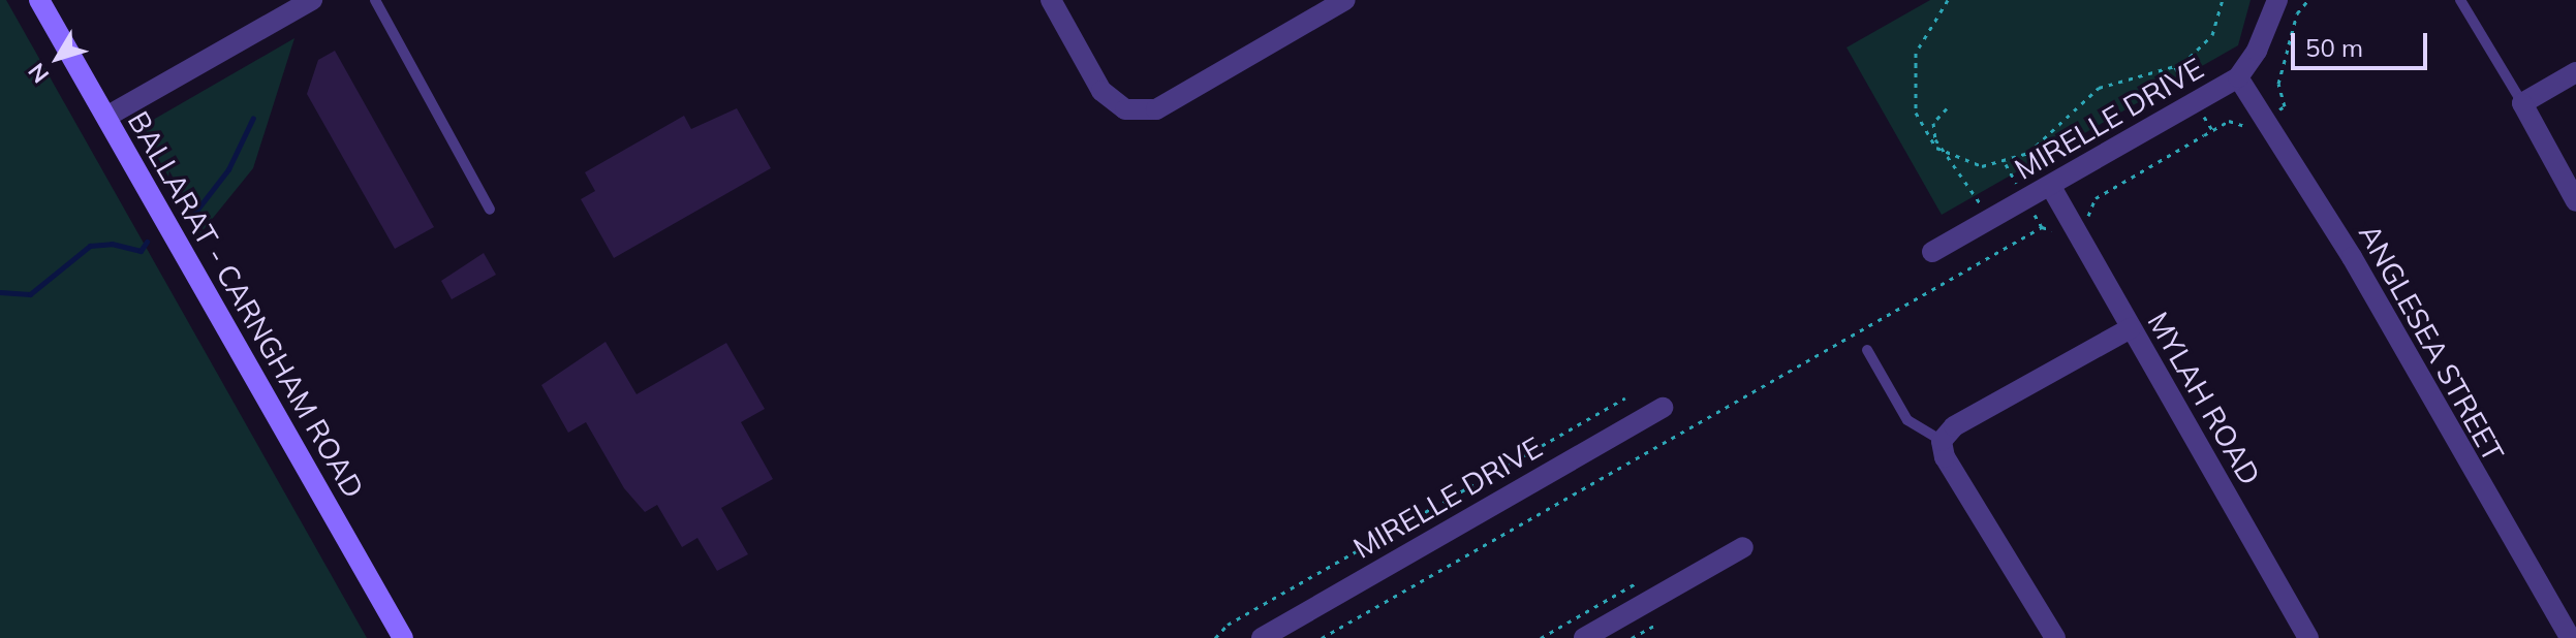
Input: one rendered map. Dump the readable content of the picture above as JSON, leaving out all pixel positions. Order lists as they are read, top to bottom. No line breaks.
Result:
{"streets":{"main road":["BALLARAT - CARNGHAM ROAD"],"street":["MIRELLE DRIVE","ANGLESEA STREET","MYLAH ROAD"]},"crossings":[["MIRELLE DRIVE","ANGLESEA STREET"],["MIRELLE DRIVE","MYLAH ROAD"]],"scale_bar":"50 m","north":"bottom left"}
